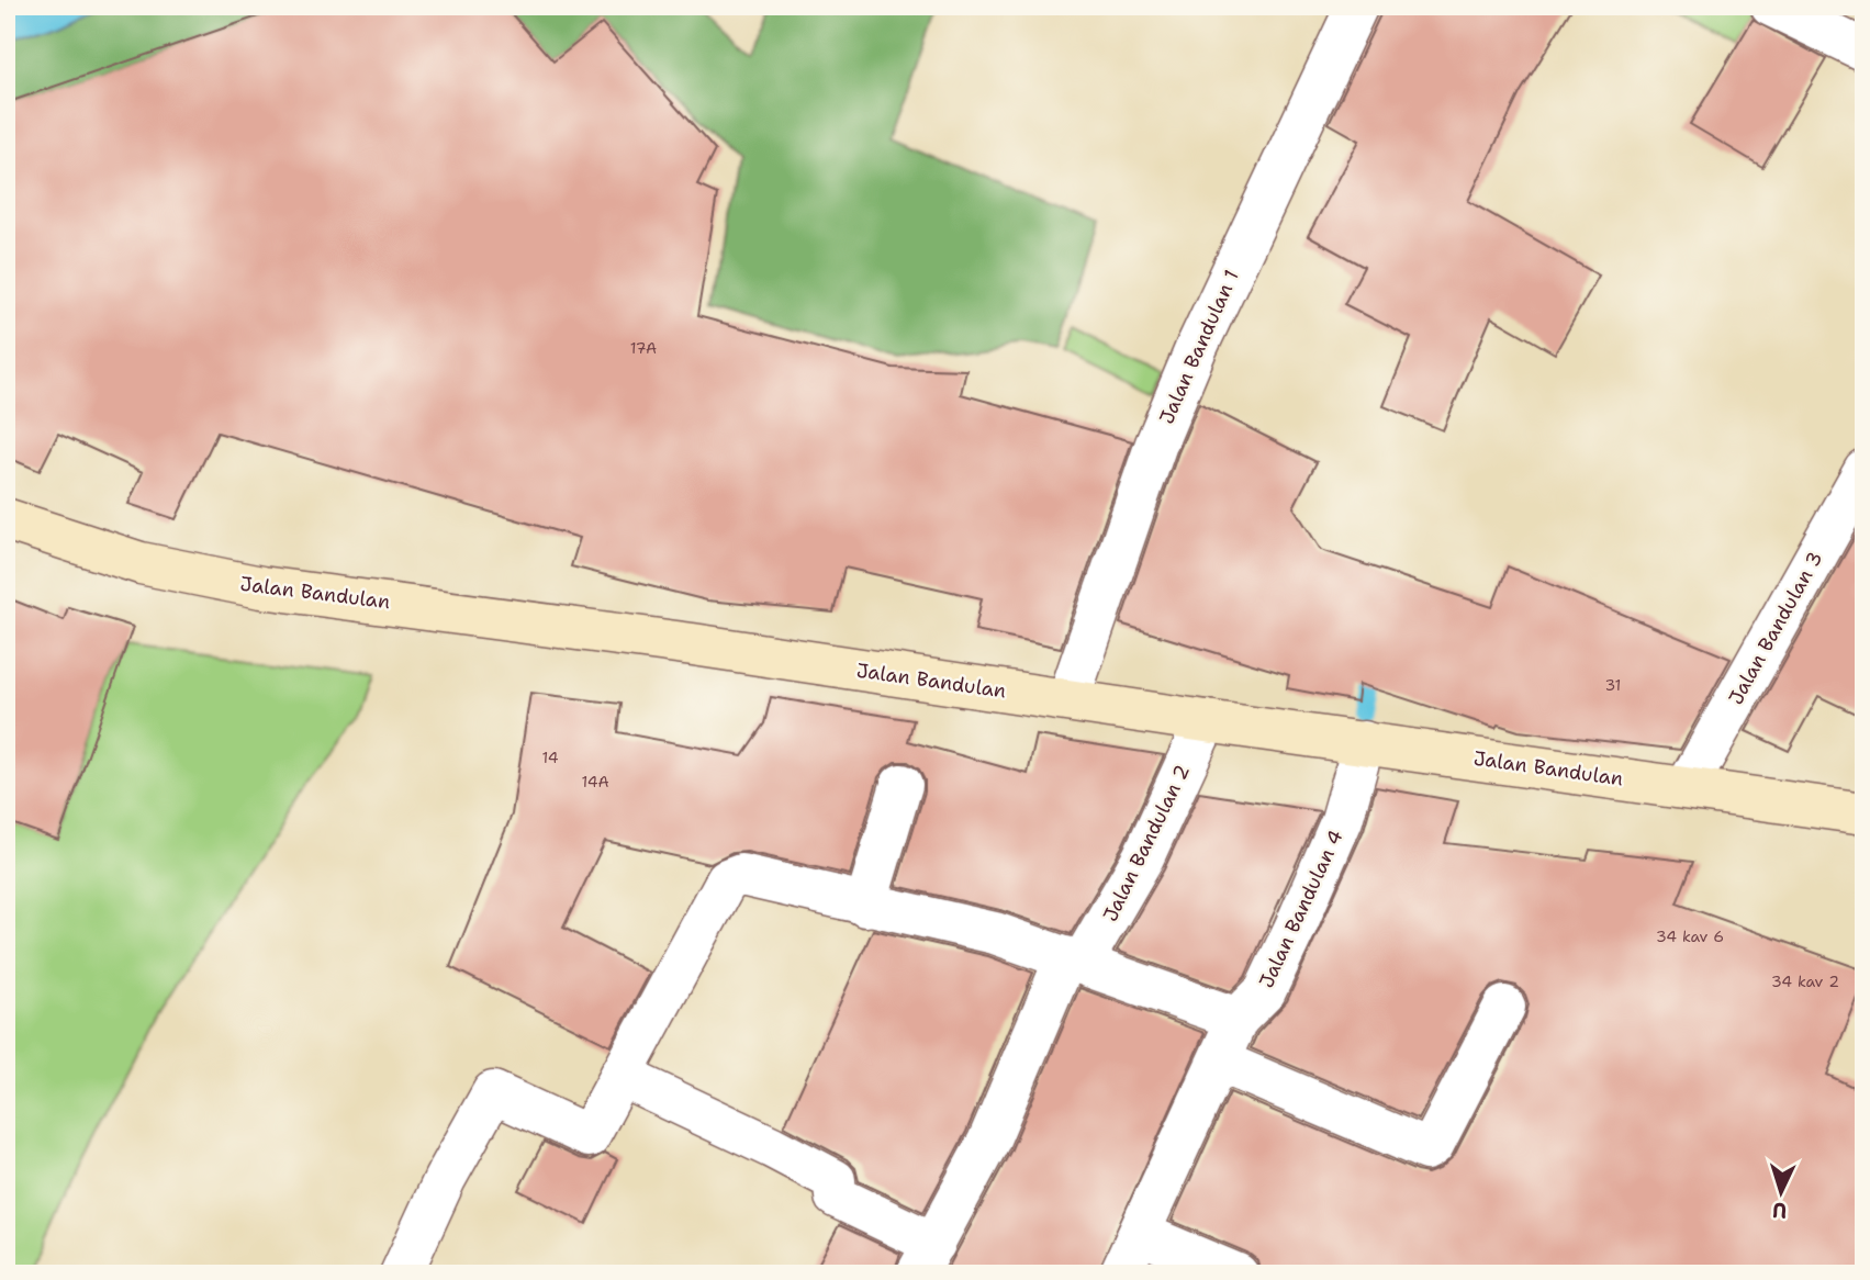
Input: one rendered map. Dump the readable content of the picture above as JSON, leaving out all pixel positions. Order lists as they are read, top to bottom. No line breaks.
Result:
{"streets":{"main road":["Jalan Bandulan"],"street":["Jalan Bandulan 1","Jalan Bandulan 3","Jalan Bandulan 2","Jalan Bandulan 4"]},"crossings":[["Jalan Bandulan 1","Jalan Bandulan"],["Jalan Bandulan","Jalan Bandulan 3"],["Jalan Bandulan","Jalan Bandulan 2"],["Jalan Bandulan","Jalan Bandulan 4"]],"house_numbers":["17A","31","14","14A","34 kav 6","34 kav 2"],"north":"bottom"}
